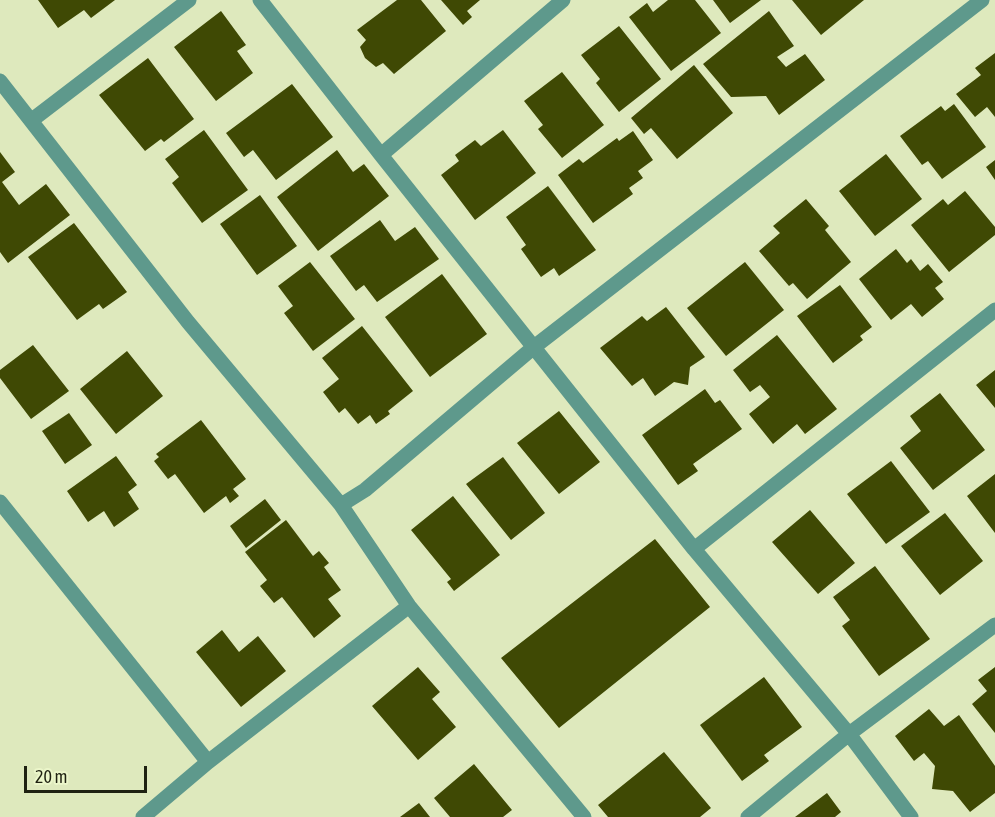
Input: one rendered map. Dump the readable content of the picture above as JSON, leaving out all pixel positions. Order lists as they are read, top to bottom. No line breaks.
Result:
{"scale_bar":"20 m"}
